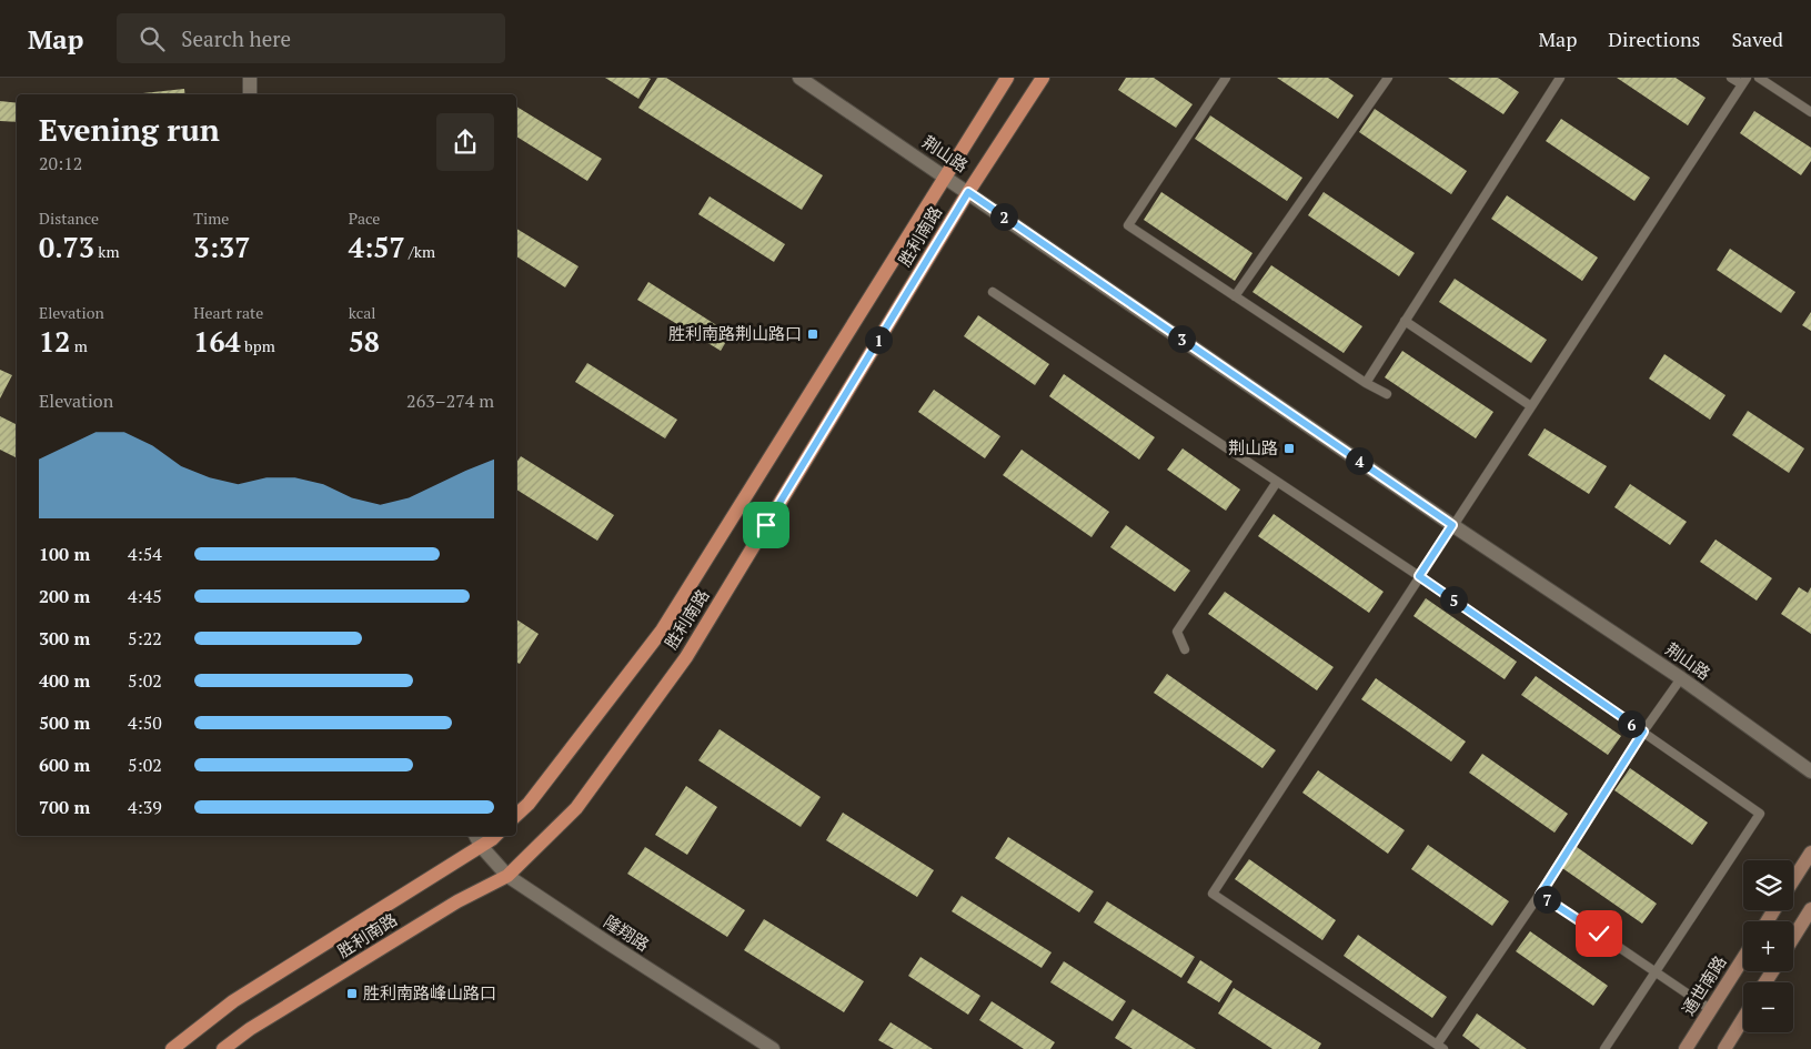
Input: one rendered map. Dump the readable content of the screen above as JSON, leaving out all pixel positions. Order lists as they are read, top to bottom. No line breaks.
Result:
{"streets":{"main road":["胜利南路","通世南路"],"street":["荆山路","隆翔路"]},"crossings":[["荆山路","胜利南路"],["胜利南路","隆翔路"]],"places":{"transit":["胜利南路荆山路口","荆山路","胜利南路峰山路口"]},"page":{"header":"Map","search":"Search here","nav":["Map","Directions","Saved"],"heading":["Evening run","20:12"],"stats":[["Distance","0.73 km"],["Time","3:37"],["Pace","4:57 /km"],["Elevation","12 m"],["Heart rate","164 bpm"],["kcal","58"]],"pins":["2","3","1","4","5","6","7"],"chart":["Elevation","263–274 m"],"list":[{"name":"100 m","note":"4:54"},{"name":"200 m","note":"4:45"},{"name":"300 m","note":"5:22"},{"name":"400 m","note":"5:02"},{"name":"500 m","note":"4:50"},{"name":"600 m","note":"5:02"},{"name":"700 m","note":"4:39"}],"map_buttons":["+","−"]}}
